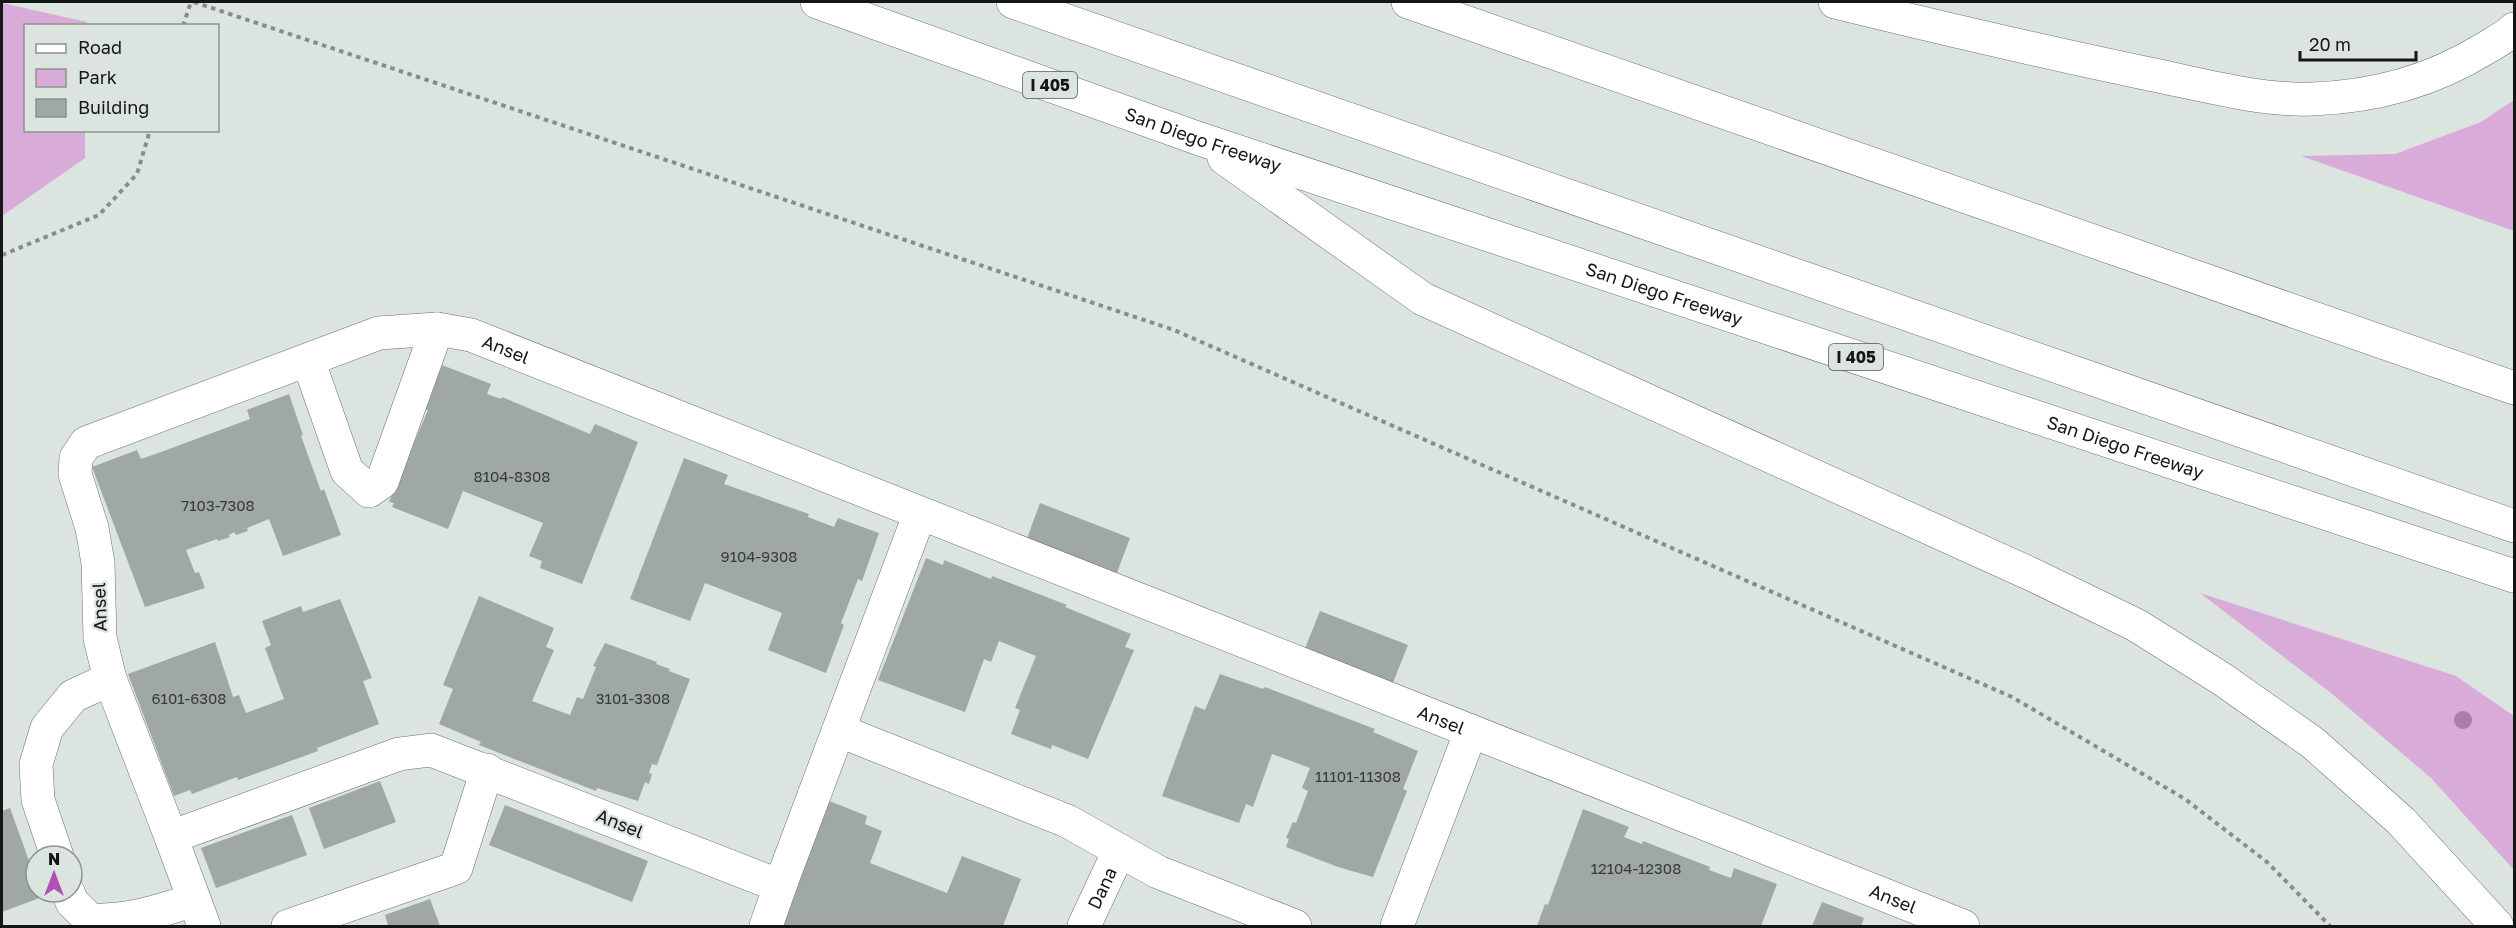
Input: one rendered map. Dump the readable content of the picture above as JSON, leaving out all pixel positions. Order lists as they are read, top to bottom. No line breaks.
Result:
{"streets":{"main road":["I 405","San Diego Freeway","Ansel","Dana"]},"house_numbers":["8104-8308","7103-7308","9104-9308","6101-6308","3101-3308","11101-11308","12104-12308"],"legend":["Road","Park","Building"],"scale_bar":"20 m","north":"top"}
